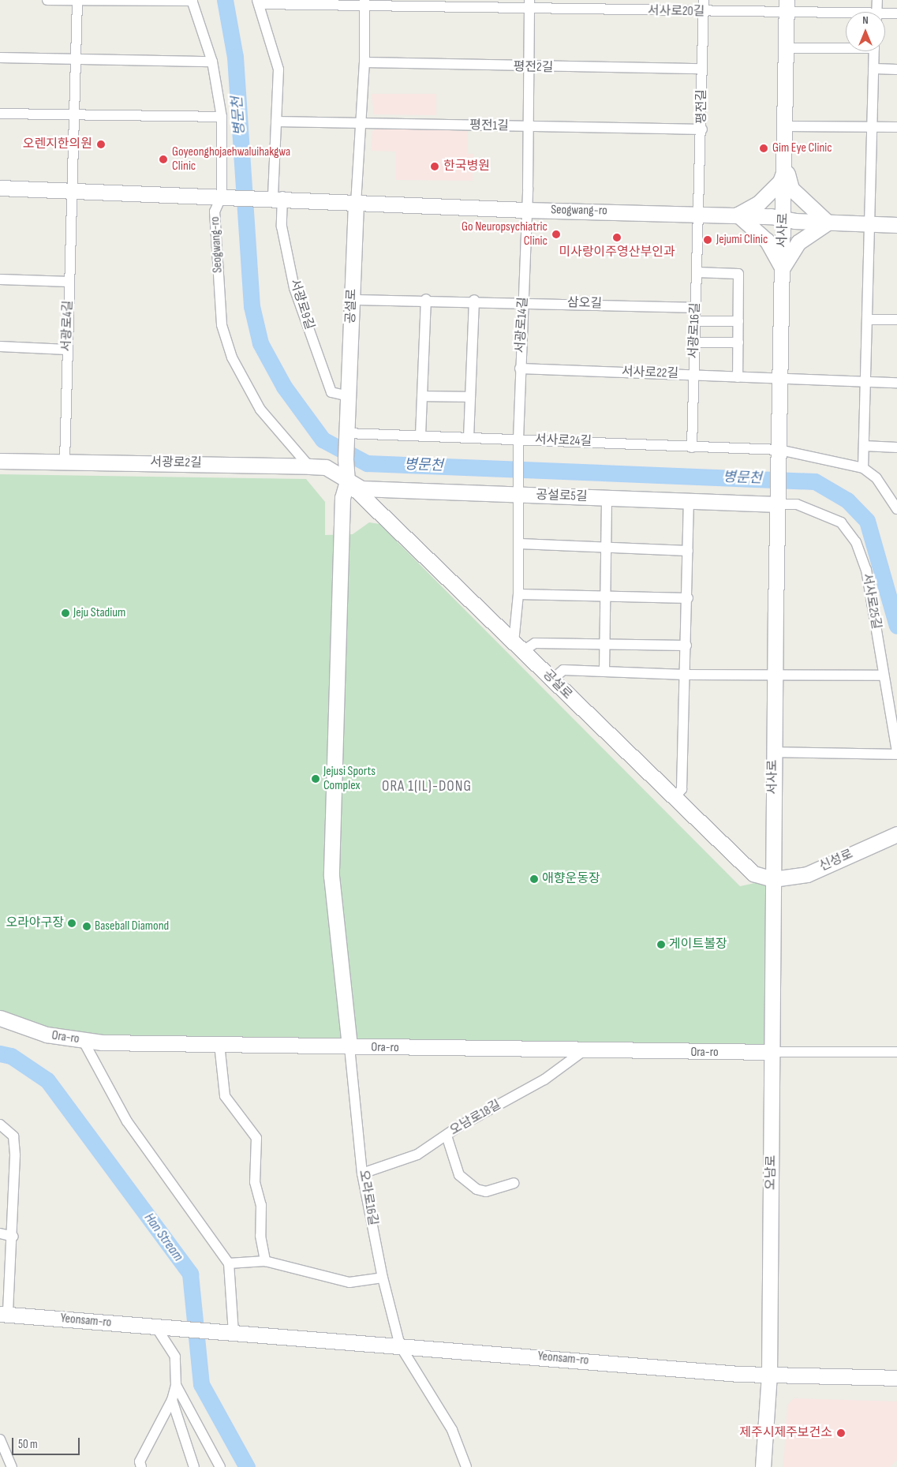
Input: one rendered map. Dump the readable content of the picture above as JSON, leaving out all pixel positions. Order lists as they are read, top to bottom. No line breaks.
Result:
{"streets":{"street":["서사로20길","평전2길","평전길","평전1길","Seogwang-ro","서사로","삼오길","서광로9길","공설로","서광로14길","서광로4길","서광로16길","서사로22길","서사로24길","서광로2길","공설로5길","서사로25길","신성로","Ora-ro","오남로18길","오남로","오라로16길","Yeonsam-ro"]},"crossings":[["서사로20길","평전길"],["서사로20길","서사로"],["서사로20길","서광로9길"],["서사로20길","서광로14길"],["평전2길","평전길"],["평전2길","서광로14길"],["평전길","평전1길"],["평전길","Seogwang-ro"],["평전길","서광로16길"],["평전1길","서광로9길"],["평전1길","서광로14길"],["Seogwang-ro","서사로"],["Seogwang-ro","서광로9길"],["Seogwang-ro","공설로"],["Seogwang-ro","서광로14길"],["Seogwang-ro","서광로16길"],["Seogwang-ro","서광로2길"],["서사로","공설로"],["서사로","서사로22길"],["서사로","서사로24길"],["서사로","공설로5길"],["서사로","서사로25길"],["서사로","신성로"],["서사로","오남로"],["삼오길","공설로"],["삼오길","서광로14길"],["삼오길","서광로16길"],["서광로9길","공설로"],["공설로","서광로14길"],["공설로","서사로24길"],["공설로","서광로2길"],["공설로","공설로5길"],["공설로","신성로"],["공설로","Ora-ro"],["공설로","오남로"],["공설로","오라로16길"],["서광로14길","서사로22길"],["서광로14길","서사로24길"],["서광로14길","공설로5길"],["서광로4길","서광로2길"],["서광로16길","서사로22길"],["서광로16길","서사로24길"],["서광로2길","공설로5길"],["공설로5길","서사로25길"],["신성로","오남로"],["Ora-ro","오남로18길"],["Ora-ro","오남로"],["Ora-ro","오라로16길"],["오남로18길","오라로16길"],["오남로","Yeonsam-ro"],["오라로16길","Yeonsam-ro"]],"districts":["ORA 1(IL)-DONG"],"water":["병문천","Han Stream"],"places":["오렌지한의원","Gim Eye Clinic","Goyeonghojaehwaluihakgwa Clinic","한국병원","Go Neuropsychiatric Clinic","미사랑이주영산부인과","Jejumi Clinic","Jeju Stadium","Jejusi Sports Complex","애향운동장","오라야구장","Baseball Diamond","게이트볼장","제주시제주보건소"],"scale_bar":"50 m","north":"top"}
